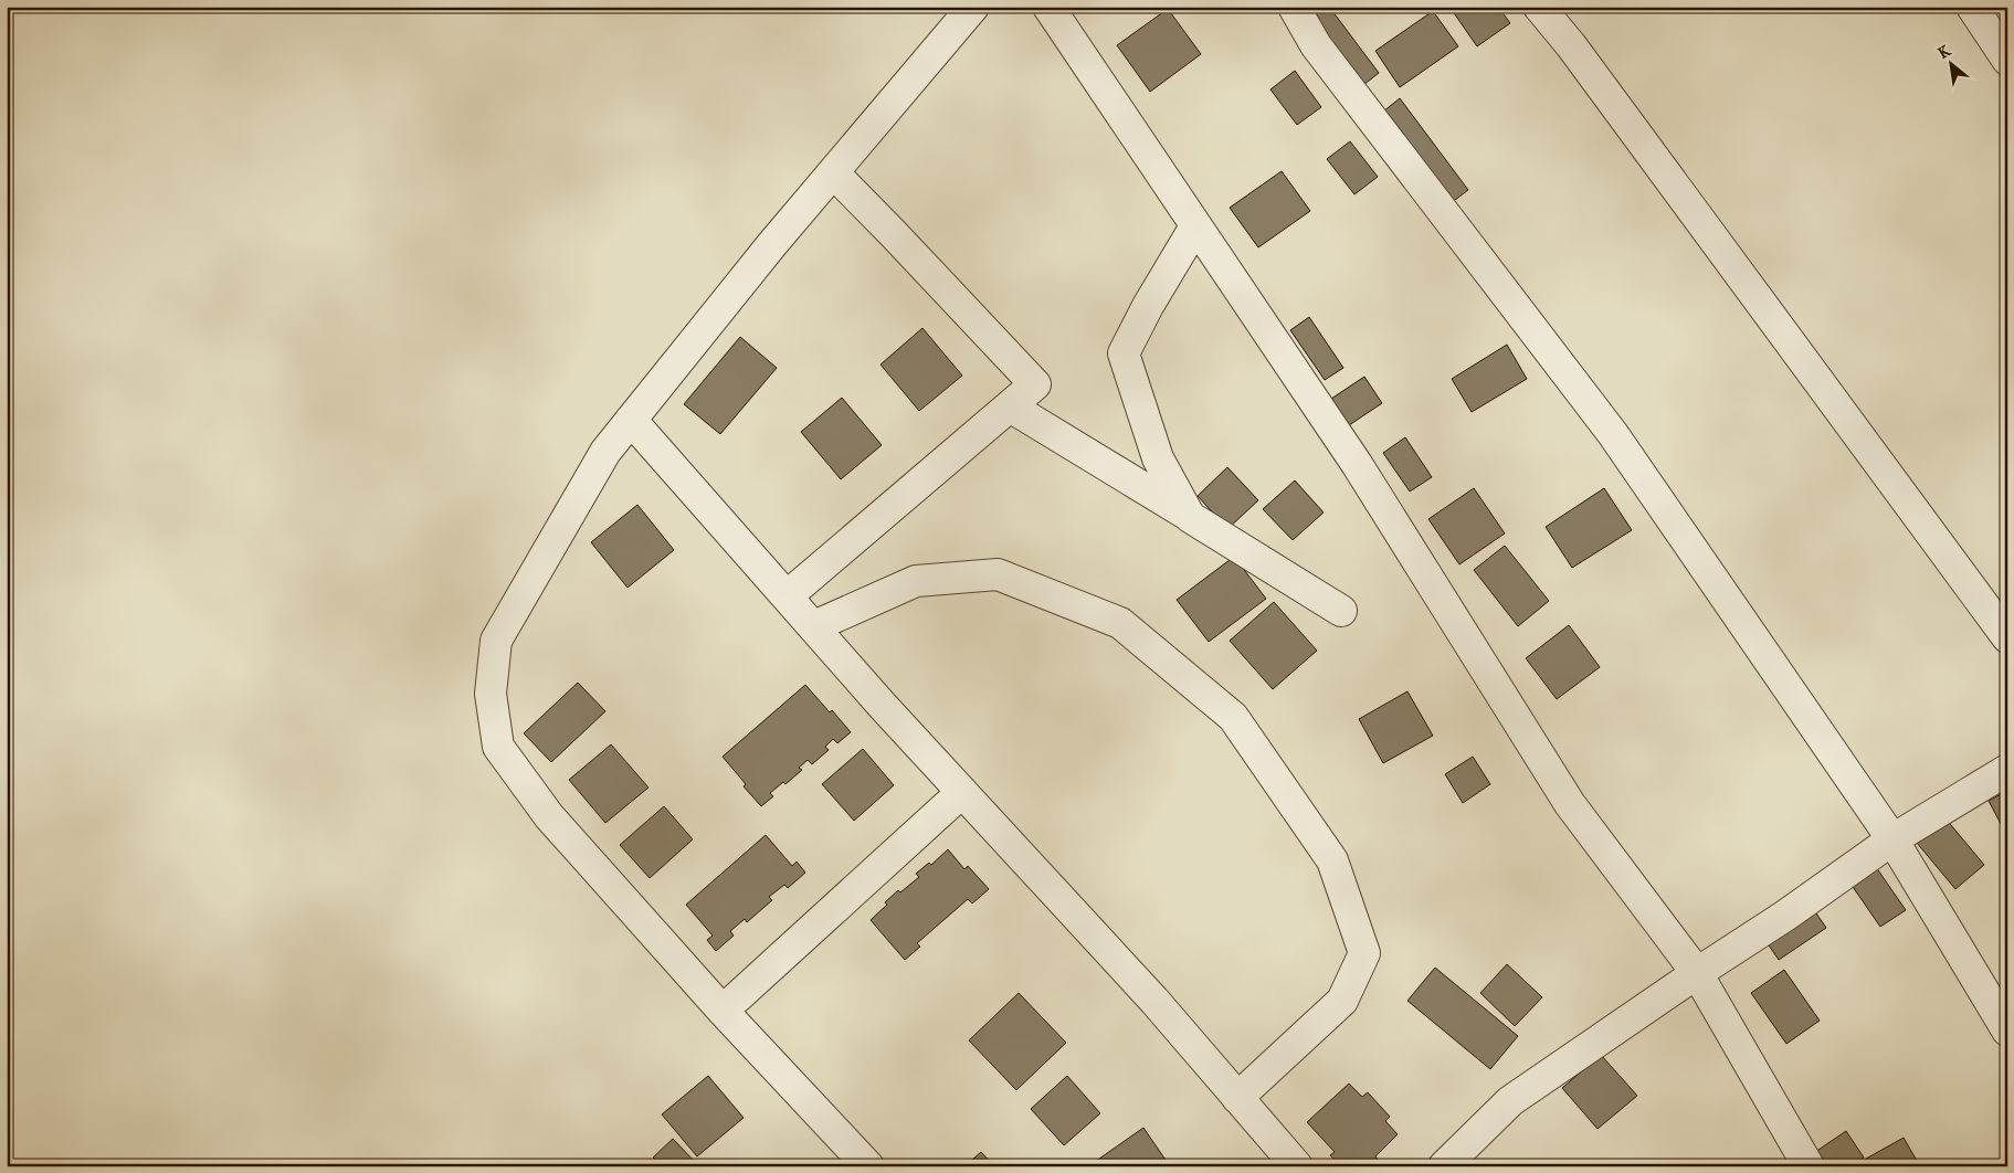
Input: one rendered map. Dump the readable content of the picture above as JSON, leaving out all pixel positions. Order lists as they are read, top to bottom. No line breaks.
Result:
{"north":"top left"}
